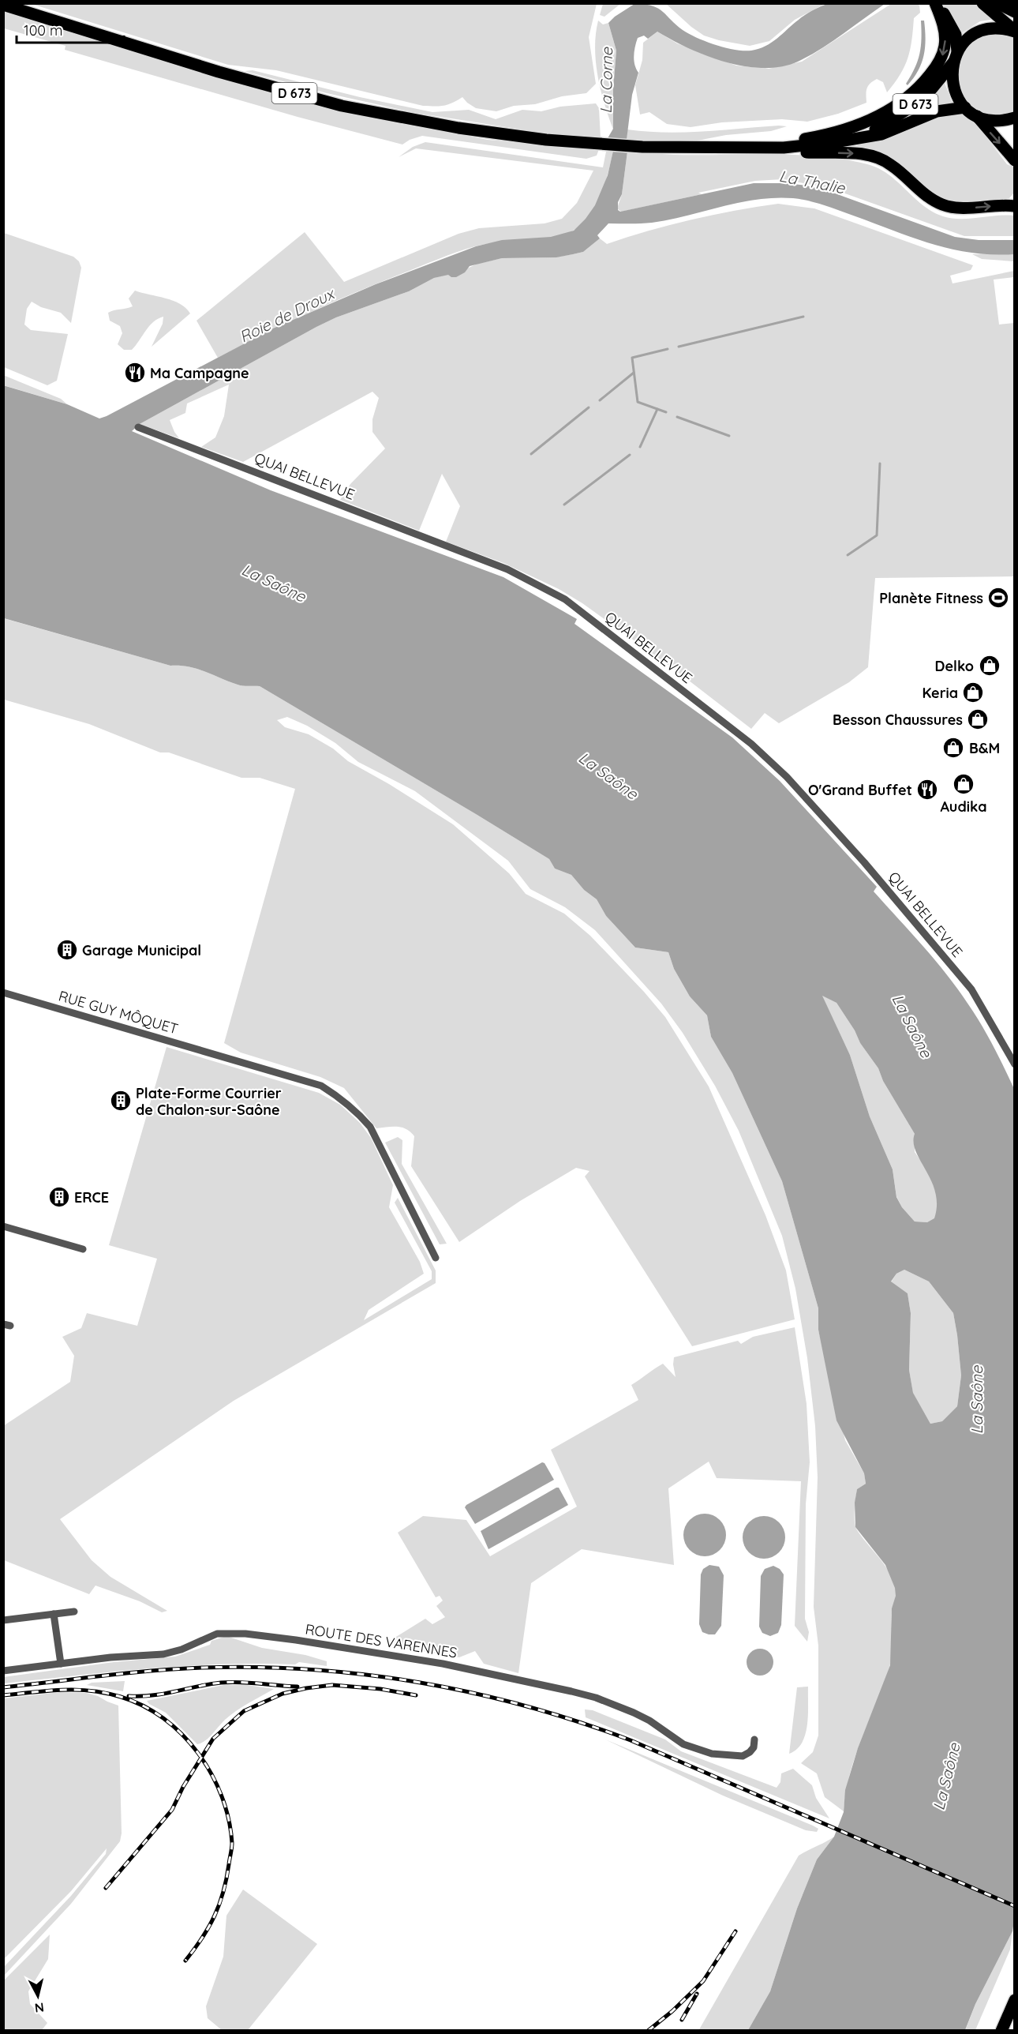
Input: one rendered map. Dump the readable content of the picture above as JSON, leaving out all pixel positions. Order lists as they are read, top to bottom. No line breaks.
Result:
{"streets":{"main road":["D 673"],"street":["QUAI BELLEVUE","RUE GUY MÔQUET","ROUTE DES VARENNES"]},"water":["La Corne","La Thalie","Roie de Droux","La Saône"],"places":{"restaurant":["Ma Campagne","O'Grand Buffet"],"sports":["Planète Fitness"],"shop":["Delko","Keria","Besson Chaussures","B&M","Audika"],"building":["Garage Municipal","Plate-Forme Courrier de Chalon-sur-Saône","ERCE"]},"scale_bar":"100 m","north":"bottom"}
